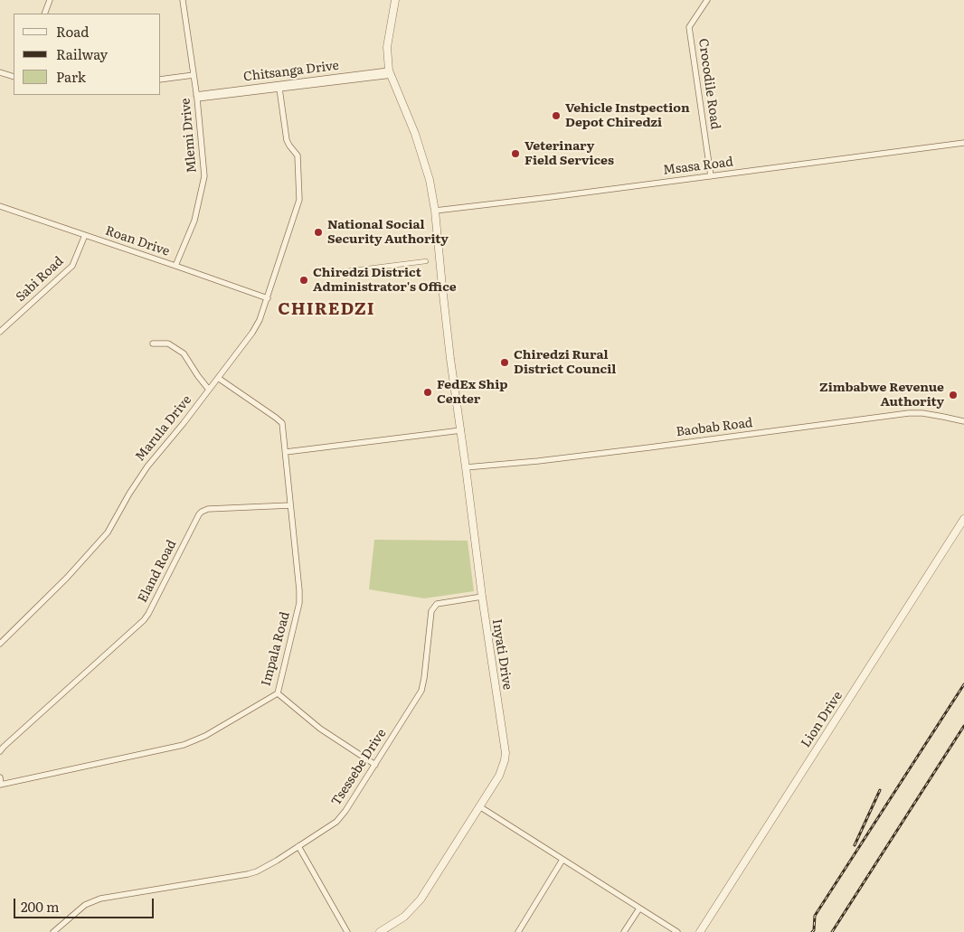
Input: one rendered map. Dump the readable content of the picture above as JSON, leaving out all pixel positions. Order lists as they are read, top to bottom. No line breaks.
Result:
{"streets":{"street":["Chitsanga Drive","Crocodile Road","Mlemi Drive","Msasa Road","Roan Drive","Sabi Road","Baobab Road","Marula Drive","Eland Road","Impala Road","Inyati Drive","Lion Drive","Tsessebe Drive"]},"crossings":[["Chitsanga Drive","Mlemi Drive"],["Chitsanga Drive","Inyati Drive"],["Crocodile Road","Msasa Road"],["Mlemi Drive","Roan Drive"],["Msasa Road","Inyati Drive"],["Roan Drive","Sabi Road"],["Roan Drive","Marula Drive"],["Baobab Road","Inyati Drive"],["Marula Drive","Impala Road"],["Eland Road","Impala Road"],["Inyati Drive","Tsessebe Drive"]],"districts":["CHIREDZI"],"places":["Vehicle Instpection Depot Chiredzi","Veterinary Field Services","National Social Security Authority","Chiredzi District Administrator's Office","Chiredzi Rural District Council","FedEx Ship Center","Zimbabwe Revenue Authority"],"legend":["Road","Railway","Park"],"scale_bar":"200 m"}
